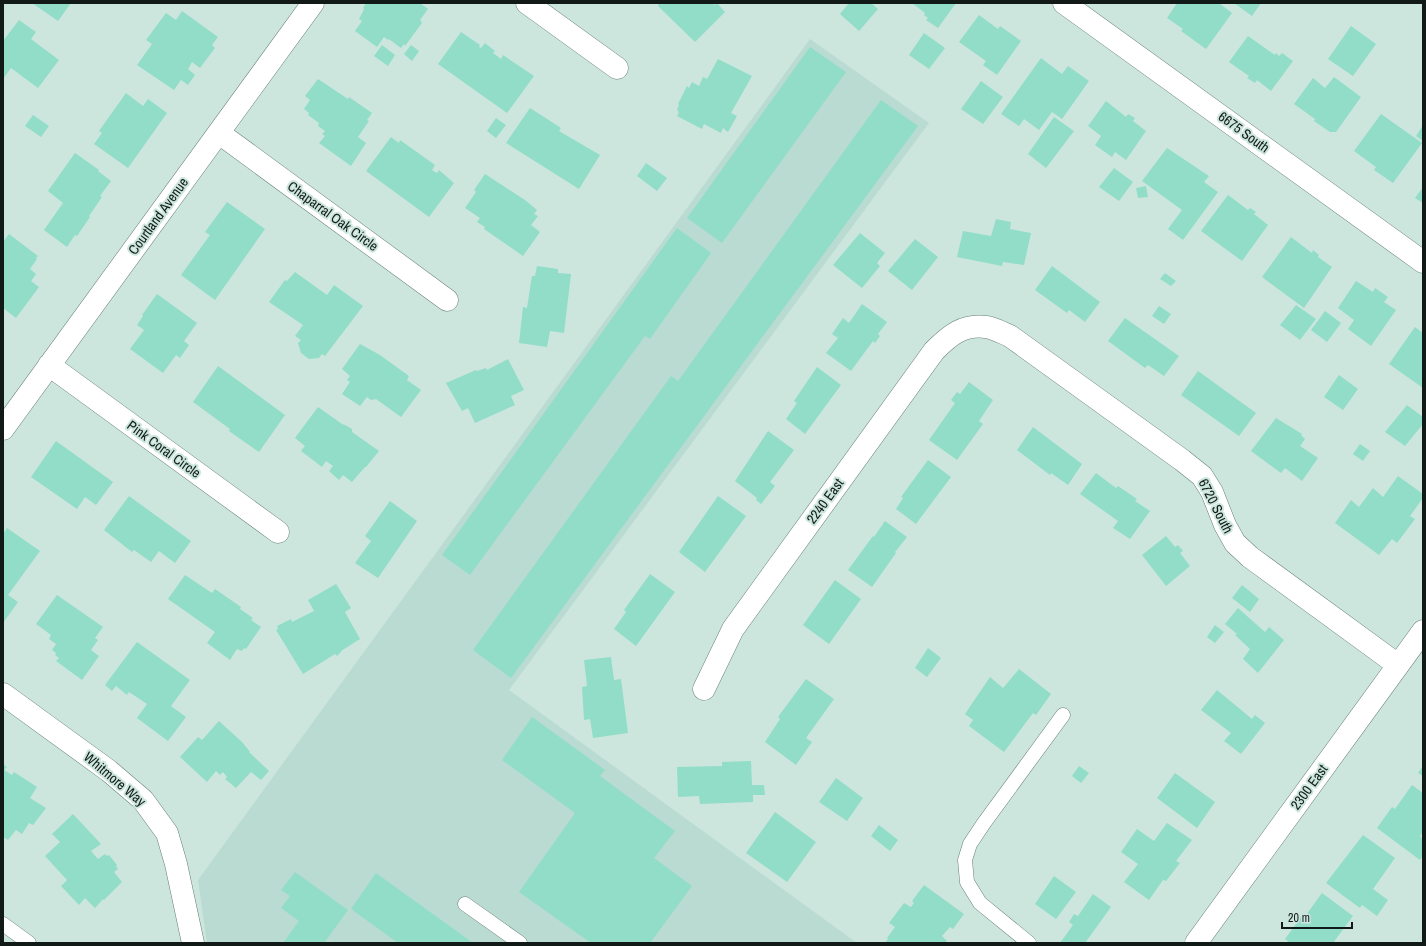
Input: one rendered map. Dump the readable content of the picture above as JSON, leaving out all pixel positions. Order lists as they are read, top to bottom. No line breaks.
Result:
{"streets":{"street":["6675 South","Courtland Avenue","Chaparral Oak Circle","Pink Coral Circle","2240 East","6720 South","Whitmore Way","2300 East"]},"crossings":[["Courtland Avenue","Chaparral Oak Circle"],["Courtland Avenue","Pink Coral Circle"],["2240 East","6720 South"],["6720 South","2300 East"]],"scale_bar":"20 m"}
